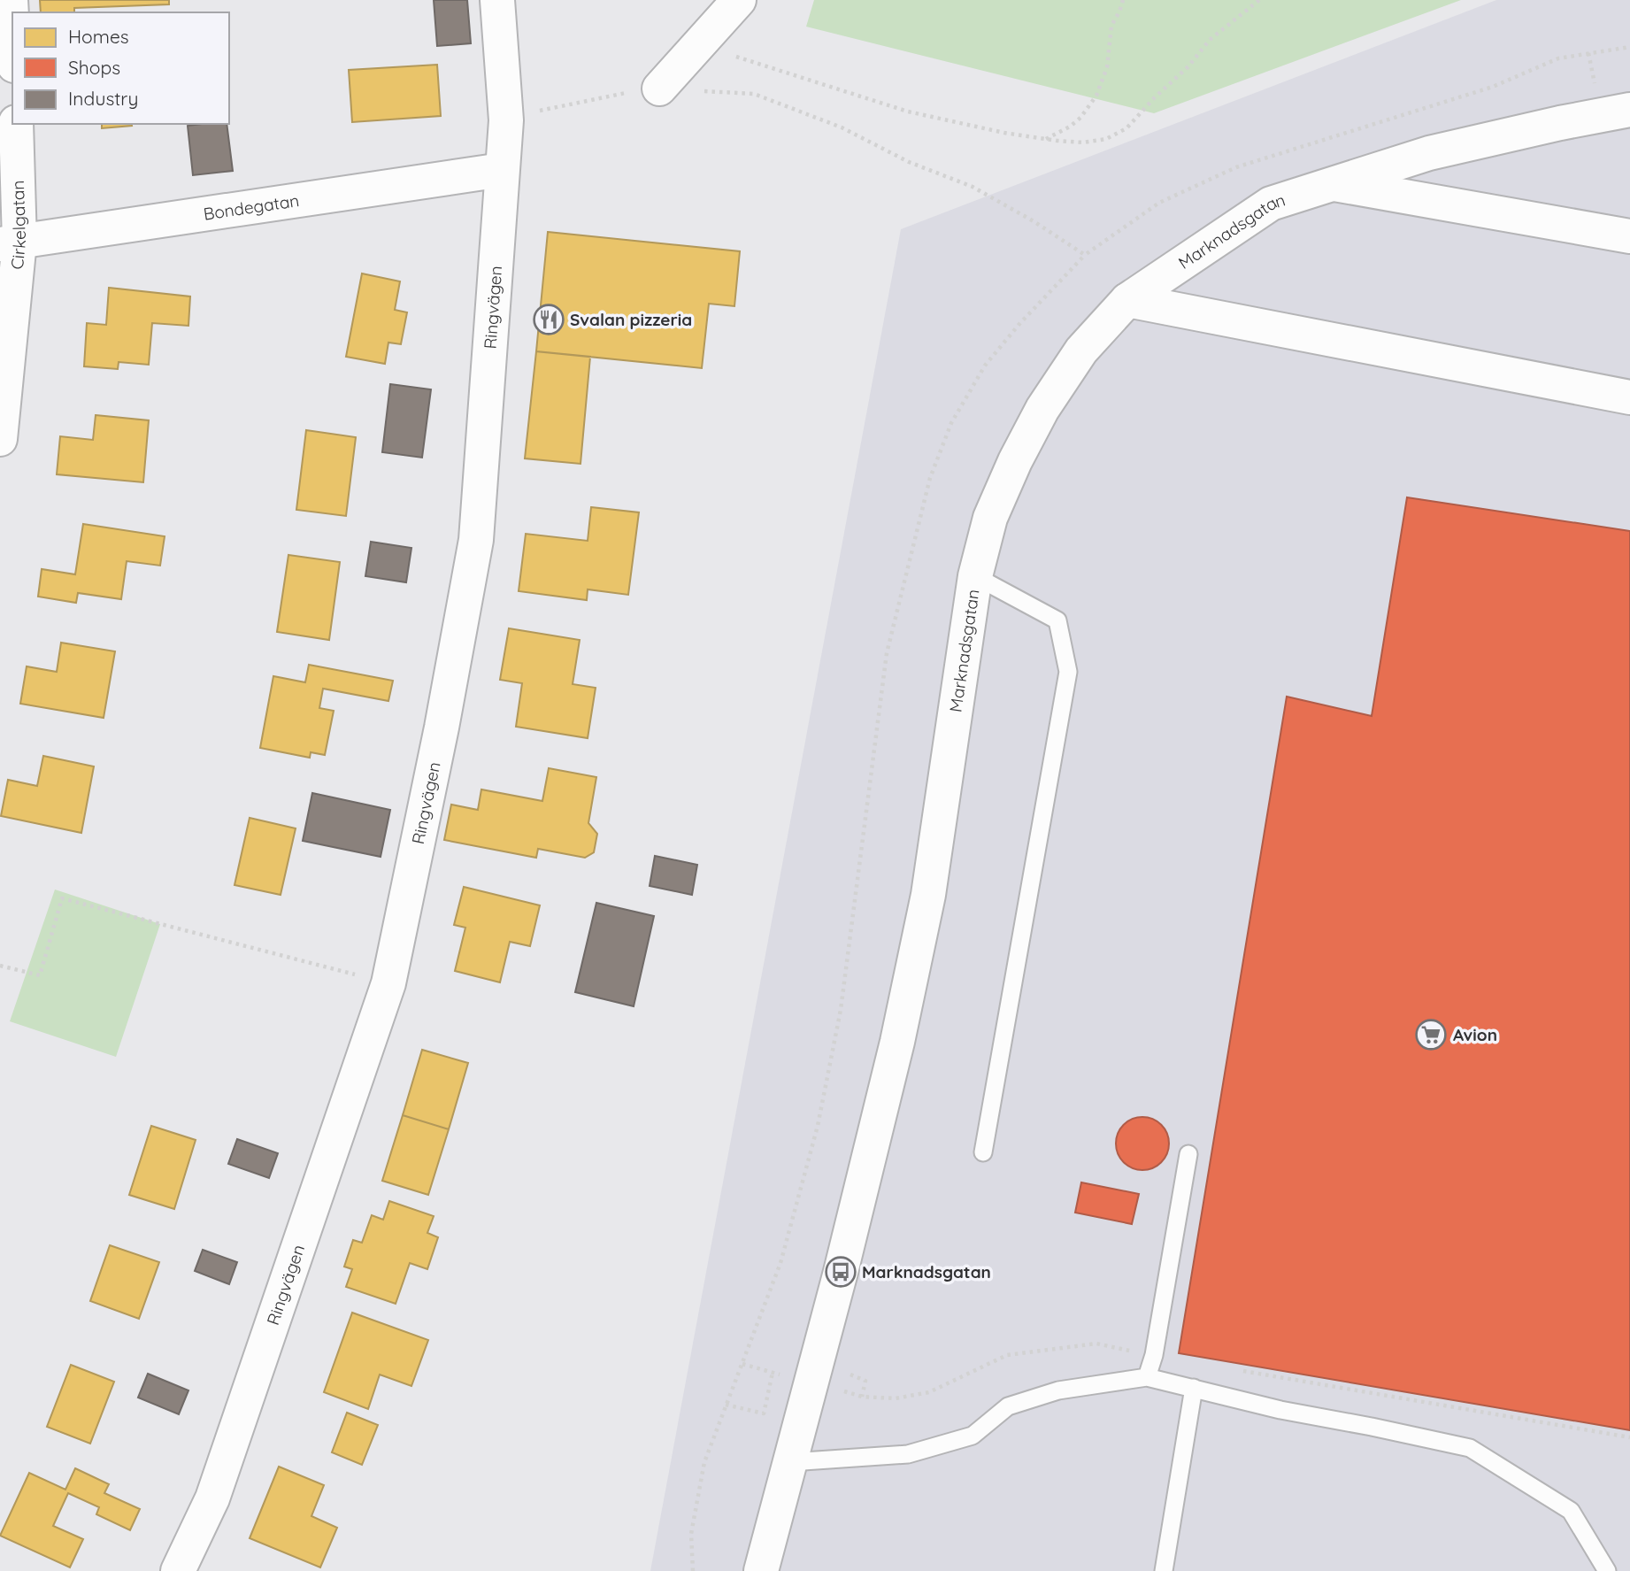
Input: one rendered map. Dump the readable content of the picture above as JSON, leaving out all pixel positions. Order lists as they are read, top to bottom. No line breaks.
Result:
{"streets":{"street":["Bondegatan","Cirkelgatan","Marknadsgatan","Ringvägen"]},"crossings":[["Bondegatan","Cirkelgatan"],["Bondegatan","Ringvägen"]],"places":{"restaurant":["Svalan pizzeria"],"supermarket":["Avion"],"bus stop":["Marknadsgatan"]},"legend":["Homes","Shops","Industry"]}
